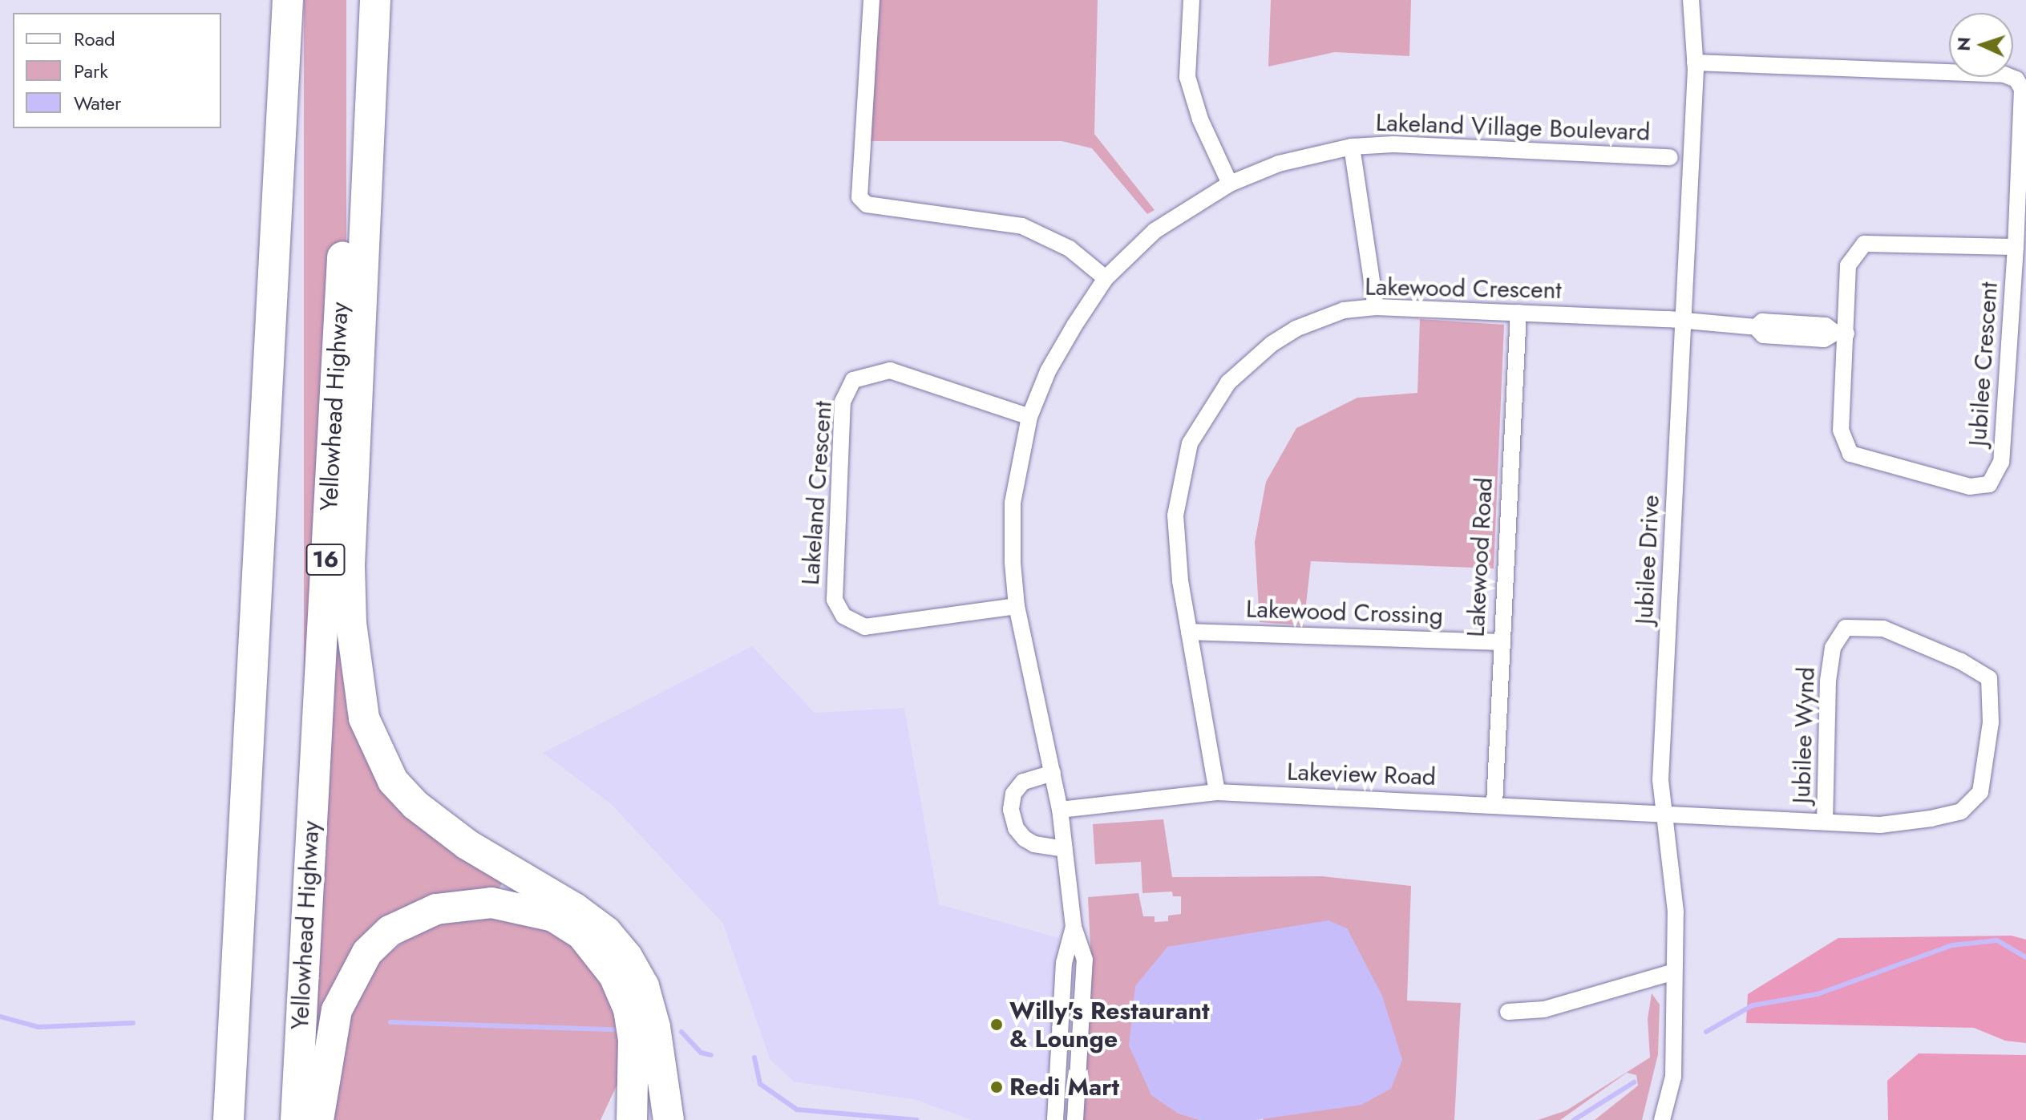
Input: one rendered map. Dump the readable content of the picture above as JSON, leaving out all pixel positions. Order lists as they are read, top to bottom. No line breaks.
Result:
{"streets":{"highway":["Yellowhead Highway","16"],"street":["Lakeland Village Boulevard","Lakewood Crescent","Jubilee Crescent","Lakeland Crescent","Lakewood Road","Jubilee Drive","Lakewood Crossing","Jubilee Wynd","Lakeview Road"]},"crossings":[["Lakeland Village Boulevard","Lakeland Crescent"],["Lakeland Village Boulevard","Lakeview Road"],["Lakewood Crescent","Lakewood Road"],["Lakewood Crescent","Jubilee Drive"],["Lakewood Crescent","Lakewood Crossing"],["Lakewood Crescent","Lakeview Road"],["Jubilee Crescent","Jubilee Drive"],["Lakewood Road","Lakewood Crossing"],["Lakewood Road","Lakeview Road"],["Jubilee Drive","Jubilee Wynd"],["Jubilee Drive","Lakeview Road"],["Jubilee Wynd","Lakeview Road"]],"places":["Willy's Restaurant & Lounge","Redi Mart"],"legend":["Road","Park","Water"],"north":"left"}
